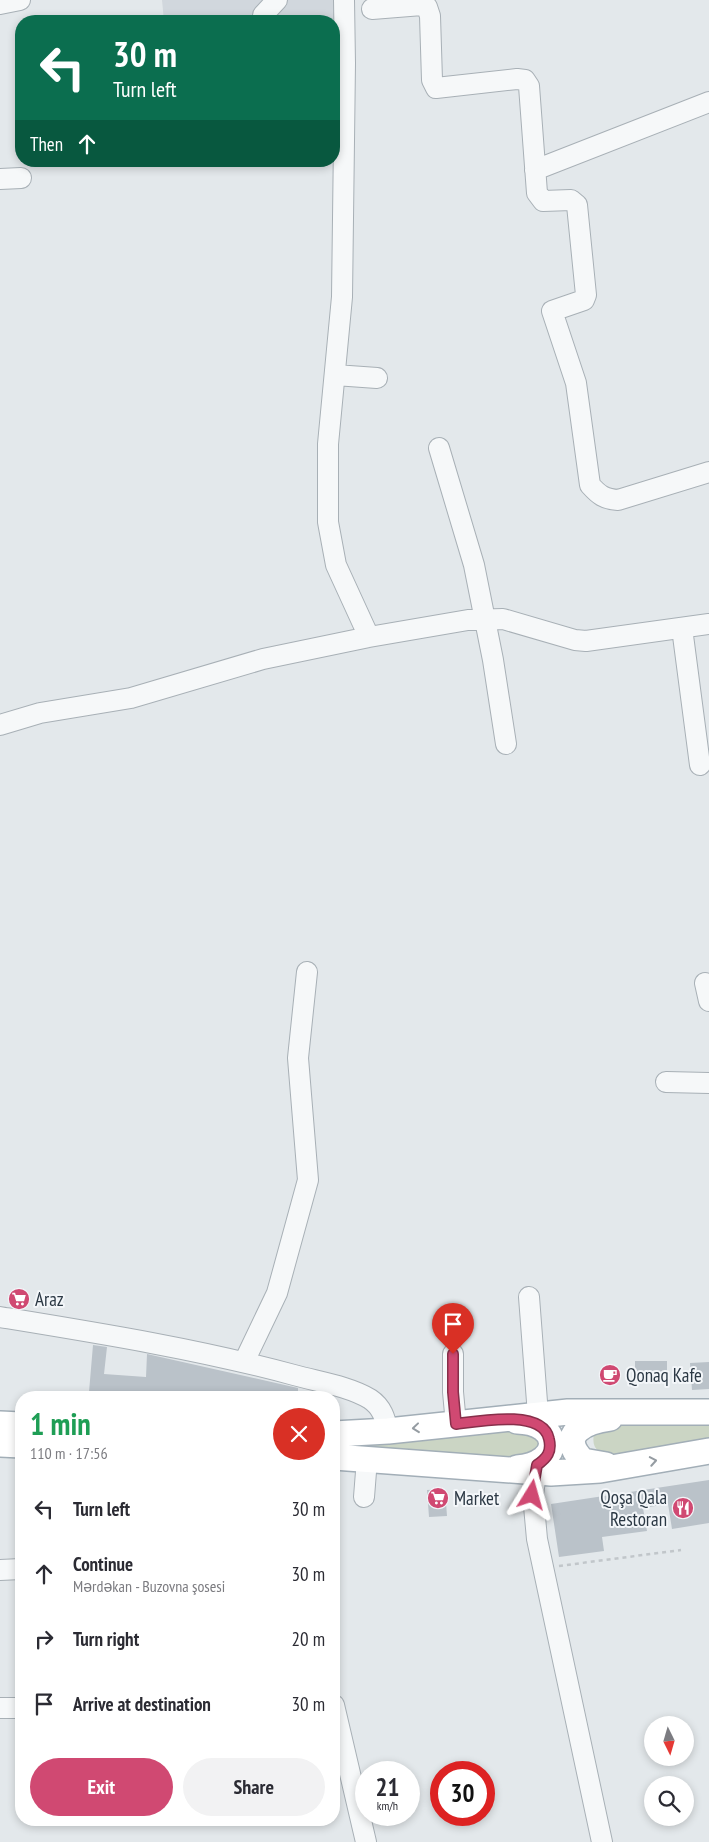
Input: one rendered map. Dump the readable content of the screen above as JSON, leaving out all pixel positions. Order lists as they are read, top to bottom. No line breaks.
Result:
{"places":{"supermarket":["Araz","Market"],"cafe":["Qonaq Kafe"],"restaurant":["Qoşa Qala Restoran"]},"north":"bottom","page":{"turn":["30 m","Turn left"],"then":"Then","heading":["1 min","110 m · 17:56"],"list":[{"name":"Turn left","value":"30 m"},{"name":"Continue","note":"Mərdəkan - Buzovna şosesi","value":"30 m"},{"name":"Turn right","value":"20 m"},{"name":"Arrive at destination","value":"30 m"}],"buttons":["Exit","Share"],"speed":"21 km/h","limit":"30"}}
